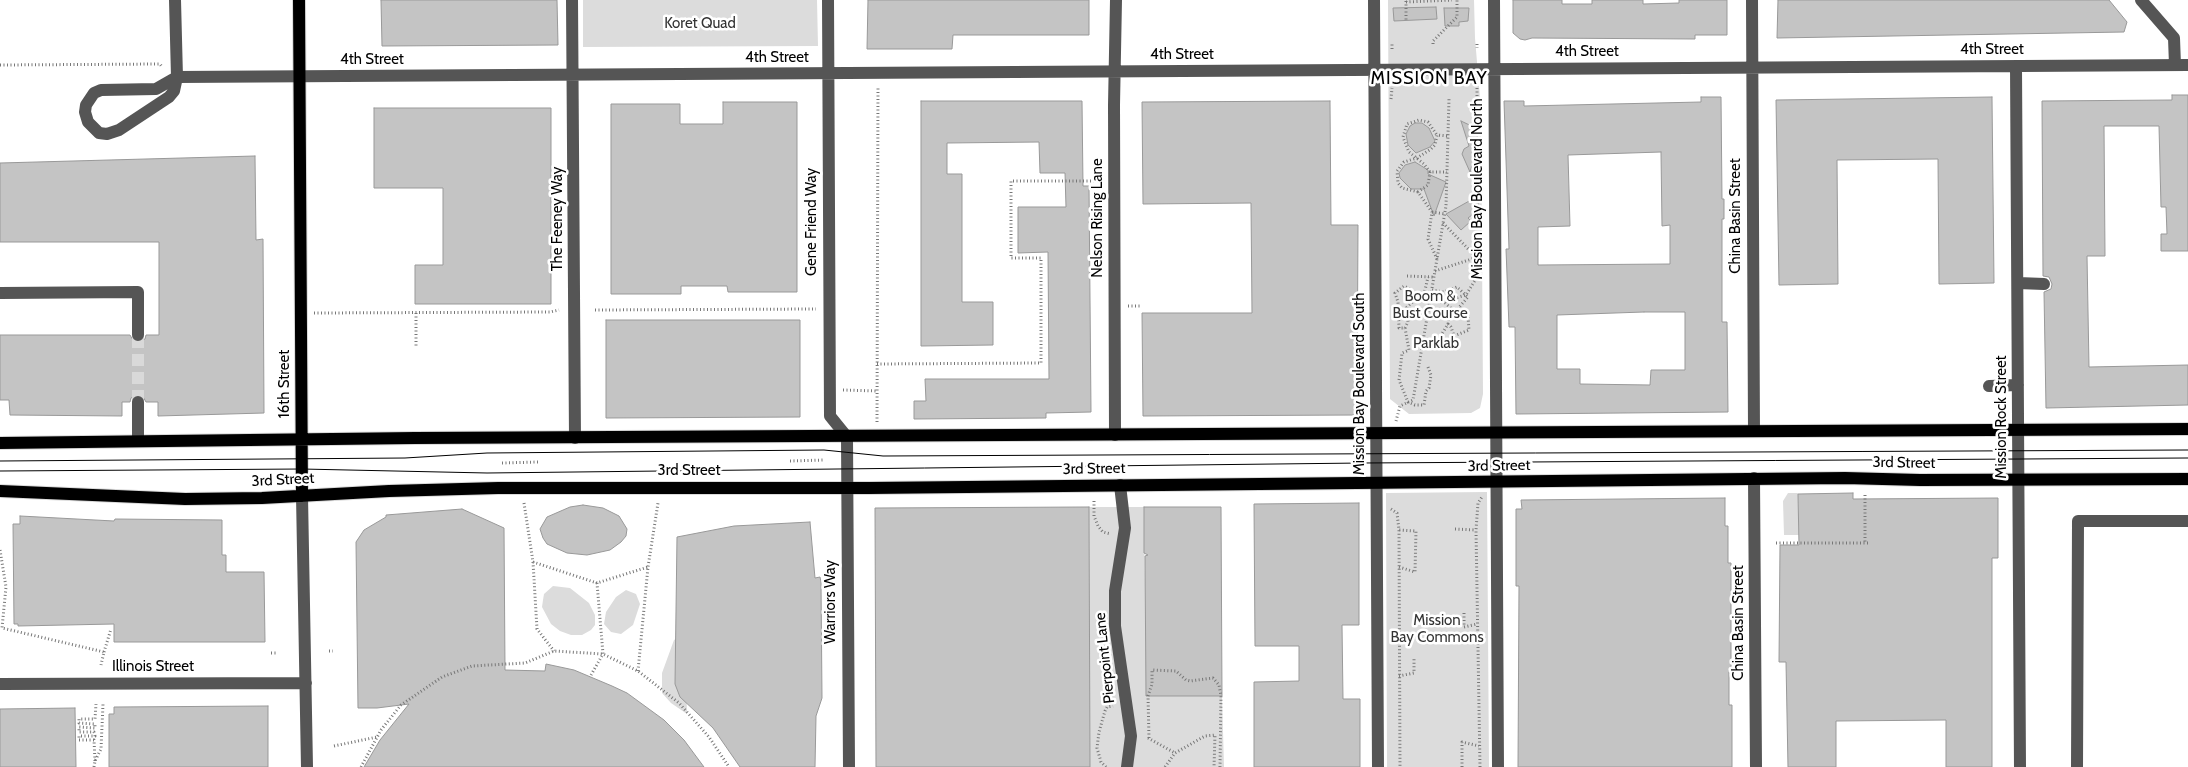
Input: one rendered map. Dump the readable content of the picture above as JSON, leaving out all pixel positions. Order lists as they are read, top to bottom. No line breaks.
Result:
{"streets":{"main road":["16th Street","3rd Street"],"street":["4th Street","Mission Bay Boulevard North","China Basin Street","Nelson Rising Lane","The Feeney Way","Gene Friend Way","Mission Bay Boulevard South","Mission Rock Street","Warriors Way","Pierpoint Lane","Illinois Street"]},"crossings":[["4th Street","Mission Bay Boulevard North"],["4th Street","China Basin Street"],["4th Street","Nelson Rising Lane"],["4th Street","The Feeney Way"],["4th Street","Gene Friend Way"],["4th Street","16th Street"],["4th Street","Mission Bay Boulevard South"],["4th Street","Mission Rock Street"],["Mission Bay Boulevard North","3rd Street"],["China Basin Street","3rd Street"],["Gene Friend Way","Warriors Way"],["16th Street","3rd Street"],["16th Street","Illinois Street"],["Mission Bay Boulevard South","3rd Street"],["Mission Rock Street","3rd Street"],["3rd Street","Warriors Way"],["3rd Street","Pierpoint Lane"]],"districts":["MISSION BAY"],"parks":["Koret Quad","Boom & Bust Course","Parklab","Mission Bay Commons"]}
